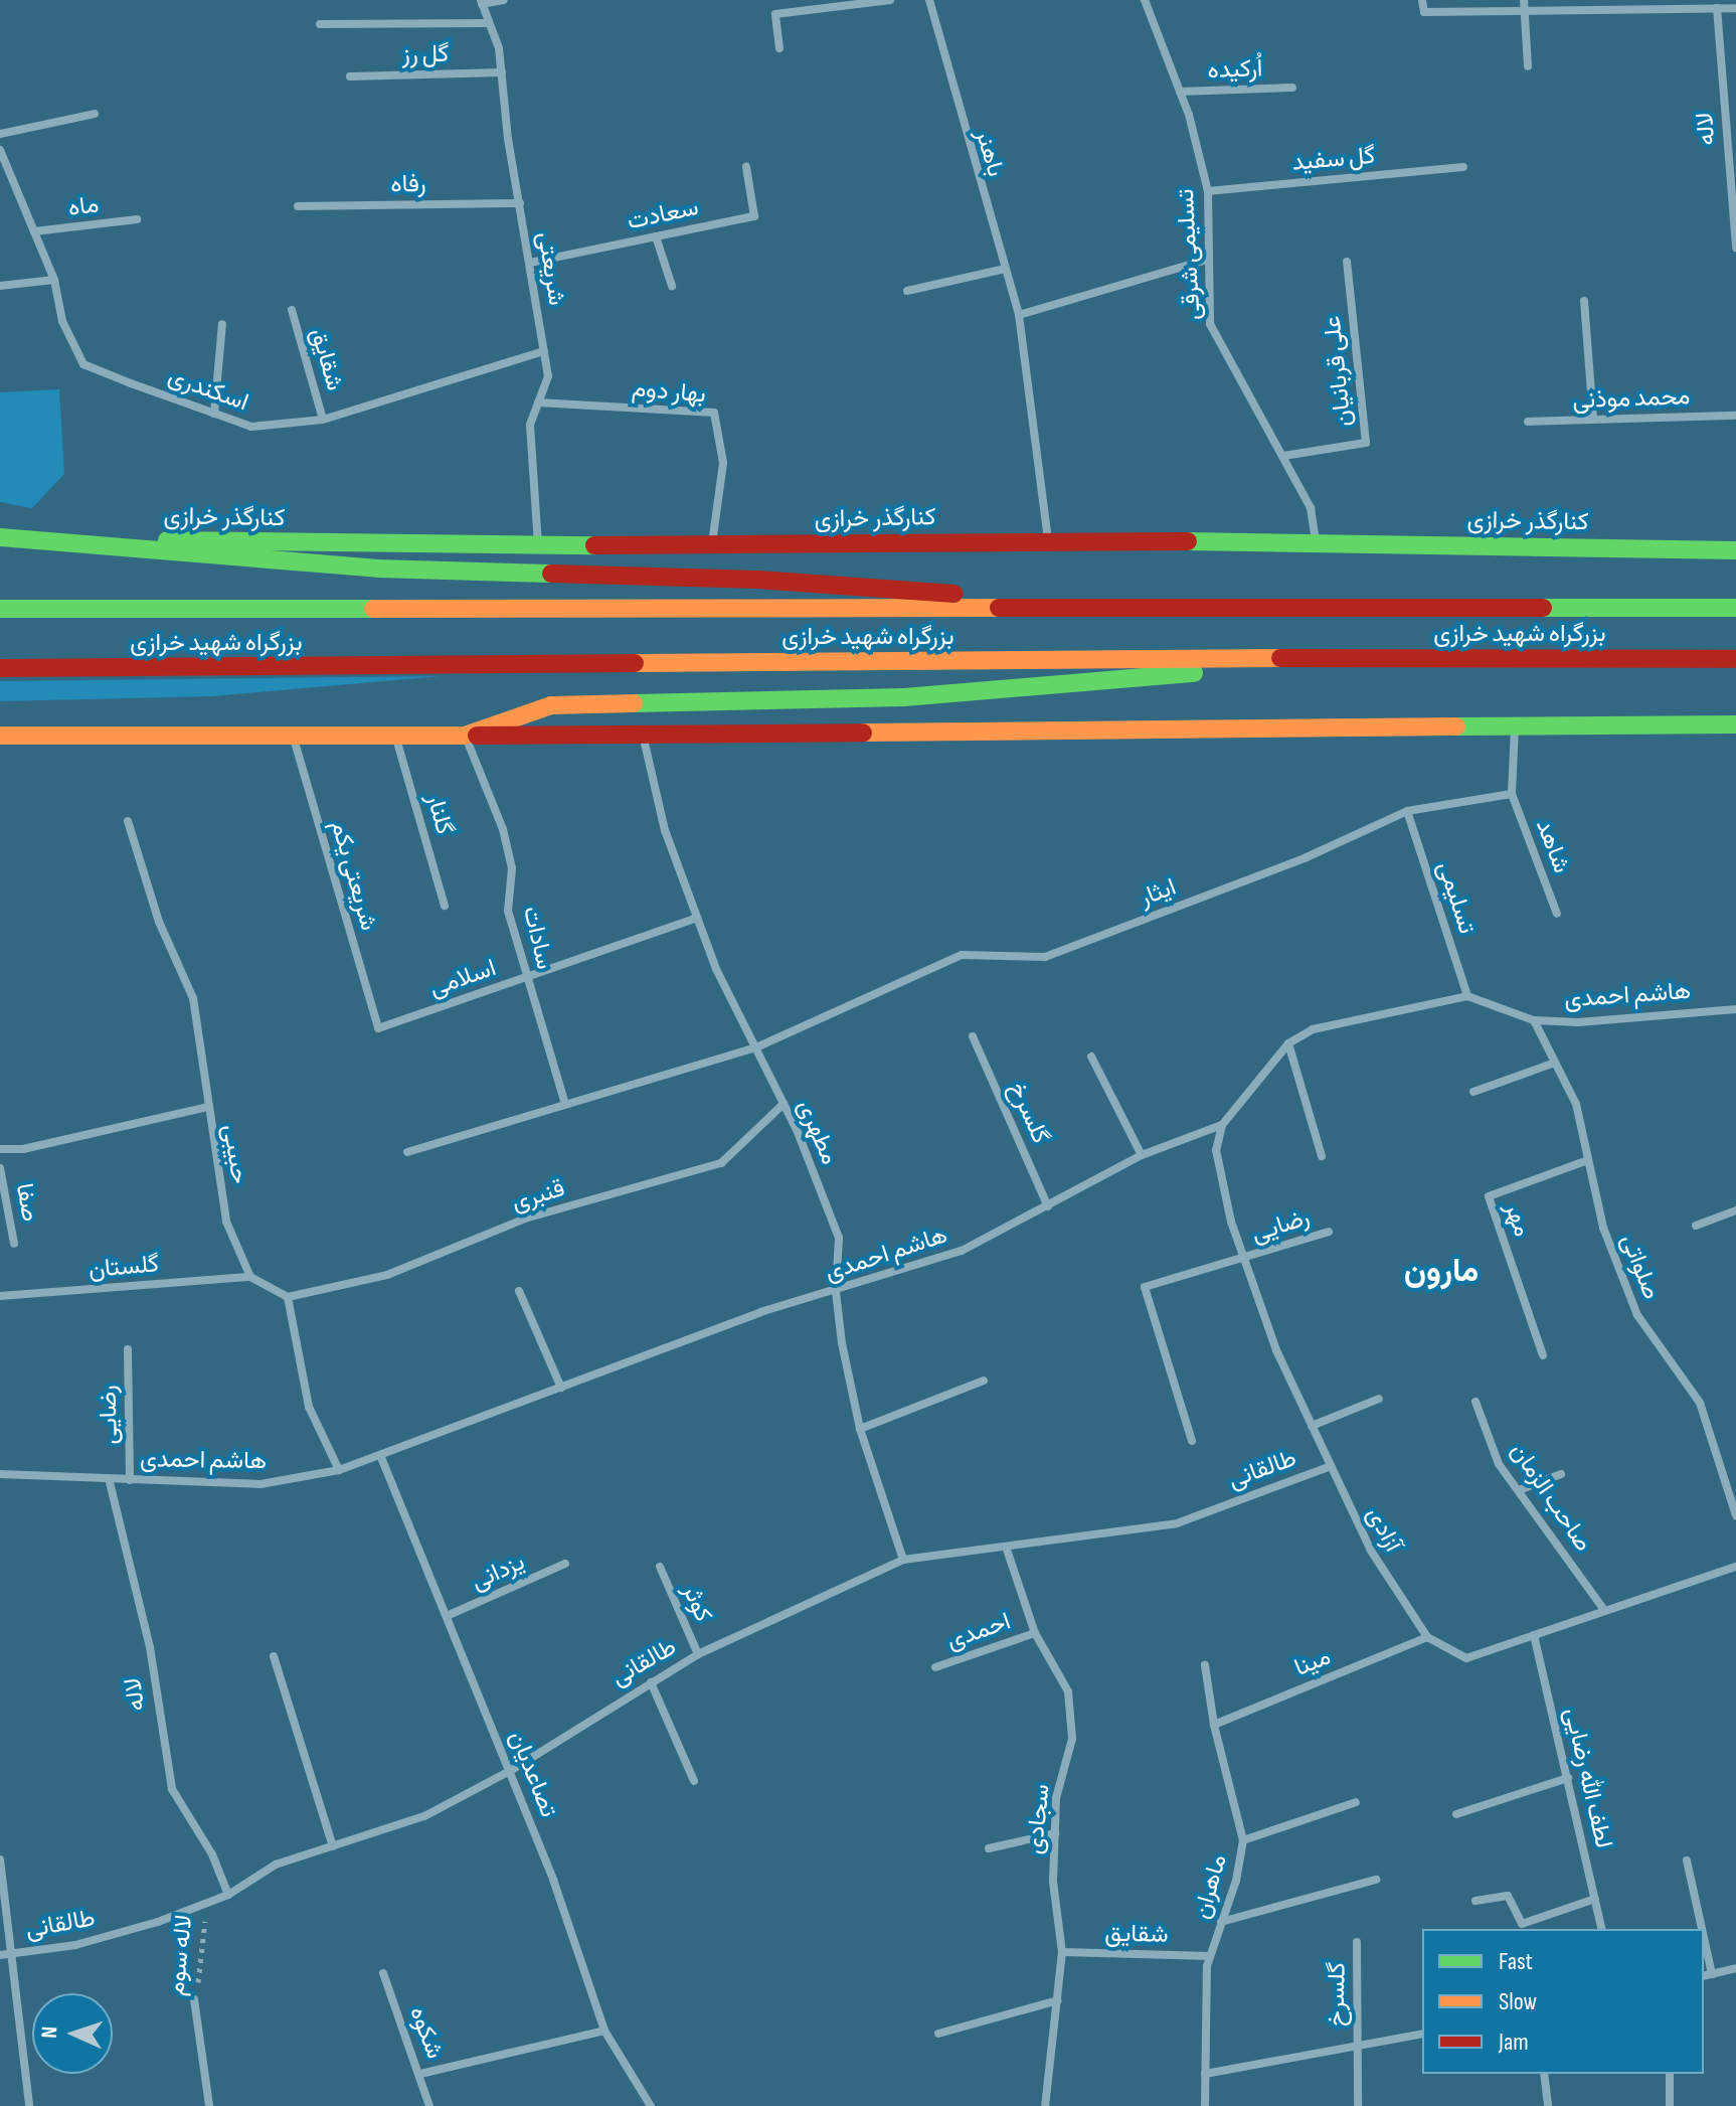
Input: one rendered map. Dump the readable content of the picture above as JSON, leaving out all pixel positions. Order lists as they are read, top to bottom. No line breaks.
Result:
{"streets":{"main road":["کنارگذر خرازی","بزرگراه شهید خرازی"],"street":["گل رز","اُرکیده","لاله","باهنر","گل سفید","رفاه","ماه","سعادت","تسلیمی شرقی","شریعتی","شقایق","علی قربانیان","اسکندری","بهار دوم","محمد موذنی","گلنار","شاهد","شریعتی یکم","ایثار","تسلیمی","سادات","اسلامی","هاشم احمدی","گلسرخ","مطهری","حبیبی","قنبری","صفا","مهر","رضایی","گلستان","صلواتی","طالقانی","صاحب الزمان","آزادی","یزدانی","کوثر","احمدی","مینا","تصاعدیان","لطف الله رضایی","سجادی","ماهران","لاله سوم","شکوه"]},"crossings":[["گل رز","شریعتی"],["اُرکیده","تسلیمی شرقی"],["لاله","هاشم احمدی"],["لاله","طالقانی"],["باهنر","کنارگذر خرازی"],["گل سفید","تسلیمی شرقی"],["رفاه","شریعتی"],["ماه","اسکندری"],["سعادت","شریعتی"],["تسلیمی شرقی","علی قربانیان"],["تسلیمی شرقی","کنارگذر خرازی"],["شریعتی","اسکندری"],["شریعتی","بهار دوم"],["شریعتی","کنارگذر خرازی"],["شقایق","اسکندری"],["شقایق","سجادی"],["شقایق","ماهران"],["بهار دوم","کنارگذر خرازی"],["شاهد","ایثار"],["شریعتی یکم","اسلامی"],["ایثار","تسلیمی"],["ایثار","سادات"],["ایثار","مطهری"],["تسلیمی","هاشم احمدی"],["سادات","اسلامی"],["اسلامی","مطهری"],["هاشم احمدی","گلسرخ"],["هاشم احمدی","مطهری"],["هاشم احمدی","رضایی"],["هاشم احمدی","صلواتی"],["هاشم احمدی","آزادی"],["هاشم احمدی","تصاعدیان"],["مطهری","قنبری"],["مطهری","طالقانی"],["حبیبی","گلستان"],["مهر","صلواتی"],["رضایی","آزادی"],["طالقانی","آزادی"],["طالقانی","کوثر"],["طالقانی","تصاعدیان"],["طالقانی","سجادی"],["طالقانی","لاله سوم"],["صاحب الزمان","آزادی"],["آزادی","مینا"],["آزادی","لطف الله رضایی"],["یزدانی","تصاعدیان"],["احمدی","سجادی"],["مینا","ماهران"]],"districts":["مارون"],"legend":["Fast","Slow","Jam"],"north":"left"}
